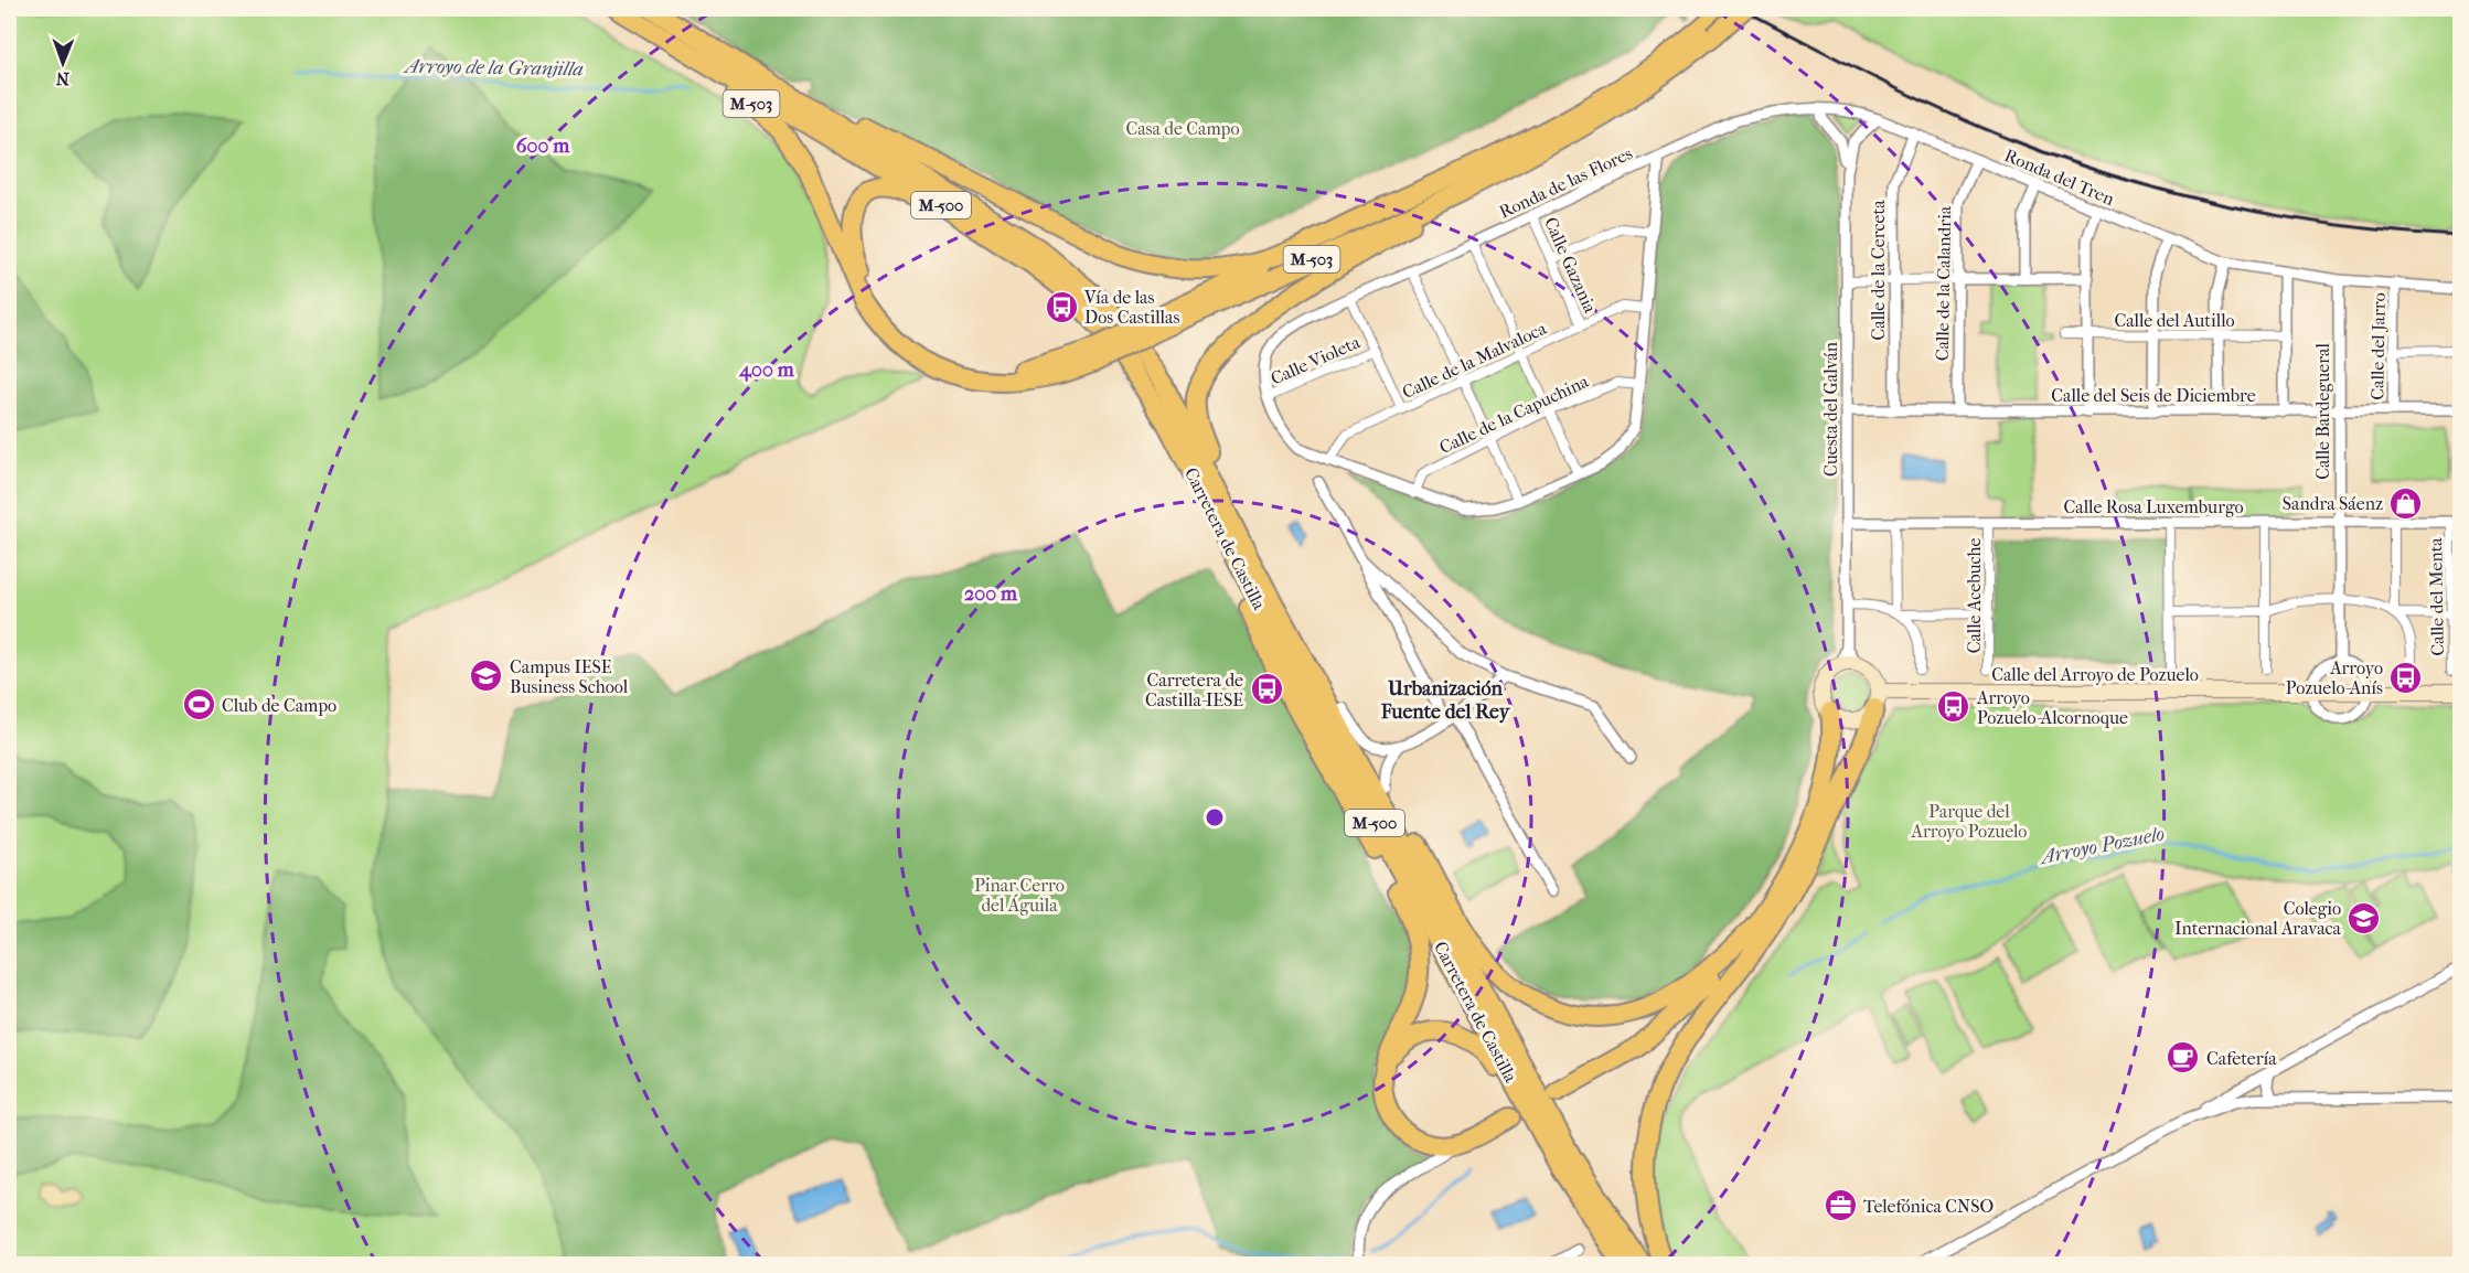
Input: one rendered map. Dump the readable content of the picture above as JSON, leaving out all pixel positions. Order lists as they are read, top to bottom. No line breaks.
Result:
{"streets":{"highway":["M-503","M-500","Carretera de Castilla"],"main road":["Calle del Arroyo de Pozuelo"],"street":["Ronda del Tren","Ronda de las Flores","Calle Gazania","Calle de la Cerceta","Calle de la Calandria","Calle del Autillo","Calle del Jarro","Calle Violeta","Calle de la Malvaloca","Calle del Seis de Diciembre","Cuesta del Galván","Calle Bardegueral","Calle de la Capuchina","Calle Rosa Luxemburgo","Calle Acebuche","Calle del Menta"]},"crossings":[["M-503","M-500"],["M-503","Carretera de Castilla"],["Ronda del Tren","Ronda de las Flores"],["Ronda del Tren","Calle de la Cerceta"],["Ronda del Tren","Calle de la Calandria"],["Ronda del Tren","Calle del Jarro"],["Ronda del Tren","Cuesta del Galván"],["Ronda del Tren","Calle Bardegueral"],["Ronda de las Flores","Calle Gazania"],["Ronda de las Flores","Calle Violeta"],["Ronda de las Flores","Calle de la Malvaloca"],["Ronda de las Flores","Calle de la Capuchina"],["M-500","Carretera de Castilla"],["Calle Gazania","Calle de la Malvaloca"],["Calle de la Cerceta","Calle del Seis de Diciembre"],["Calle de la Calandria","Calle del Seis de Diciembre"],["Calle del Jarro","Calle del Seis de Diciembre"],["Calle del Seis de Diciembre","Cuesta del Galván"],["Calle del Seis de Diciembre","Calle Bardegueral"],["Cuesta del Galván","Calle Rosa Luxemburgo"],["Cuesta del Galván","Calle del Arroyo de Pozuelo"],["Calle Bardegueral","Calle Rosa Luxemburgo"],["Calle Rosa Luxemburgo","Calle Acebuche"],["Calle Rosa Luxemburgo","Calle del Menta"]],"districts":["Urbanización Fuente del Rey"],"water":["Arroyo de la Granjilla","Arroyo Pozuelo"],"parks":["Casa de Campo","Parque del Arroyo Pozuelo","Pinar Cerro del Águila"],"places":{"bus stop":["Vía de las Dos Castillas","Arroyo Pozuelo-Anís","Carretera de Castilla-IESE","Arroyo Pozuelo-Alcornoque"],"shop":["Sandra Sáenz"],"school or university":["Campus IESE Business School","Colegio Internacional Aravaca"],"sports":["Club de Campo"],"cafe":["Cafetería"],"office":["Telefónica CNSO"]},"north":"bottom","rings":["600 m","400 m","200 m"]}
